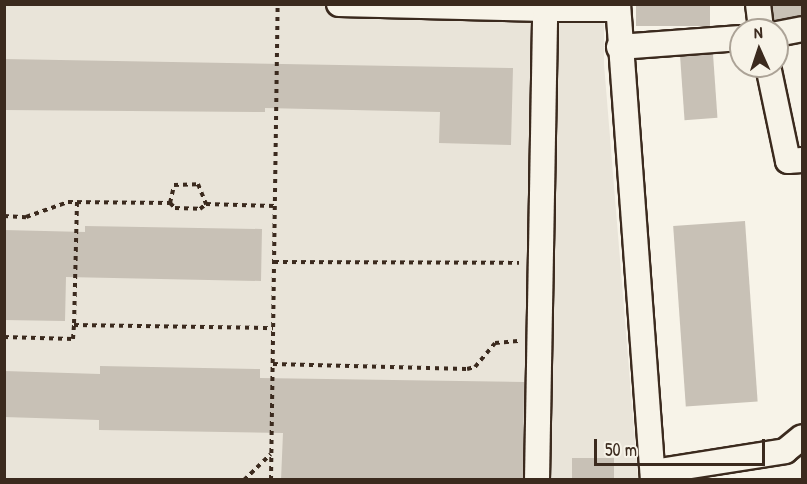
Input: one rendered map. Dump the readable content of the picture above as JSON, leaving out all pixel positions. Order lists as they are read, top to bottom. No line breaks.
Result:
{"scale_bar":"50 m","north":"top"}
